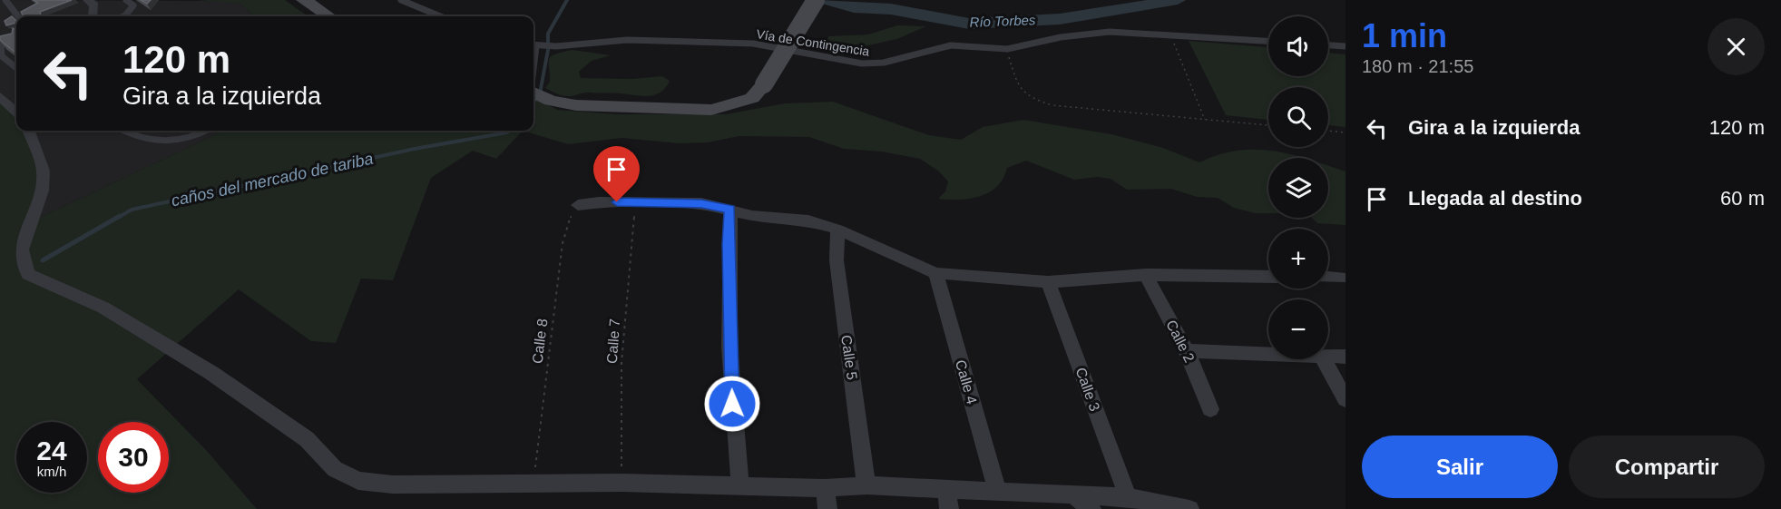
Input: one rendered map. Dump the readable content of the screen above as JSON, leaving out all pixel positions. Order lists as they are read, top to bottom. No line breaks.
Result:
{"streets":{"street":["Calle 2","Calle 5","Calle 4","Calle 3"],"lane":["Vía de Contingencia"],"path":["Calle 8","Calle 7"]},"water":["Río Torbes","caños del mercado de tariba"],"page":{"heading":["1 min","180 m · 21:55"],"map_buttons":["+","−"],"turn":["120 m","Gira a la izquierda"],"list":[{"name":"Gira a la izquierda","value":"120 m"},{"name":"Llegada al destino","value":"60 m"}],"speed":"24 km/h","limit":"30","buttons":["Salir","Compartir"]}}
